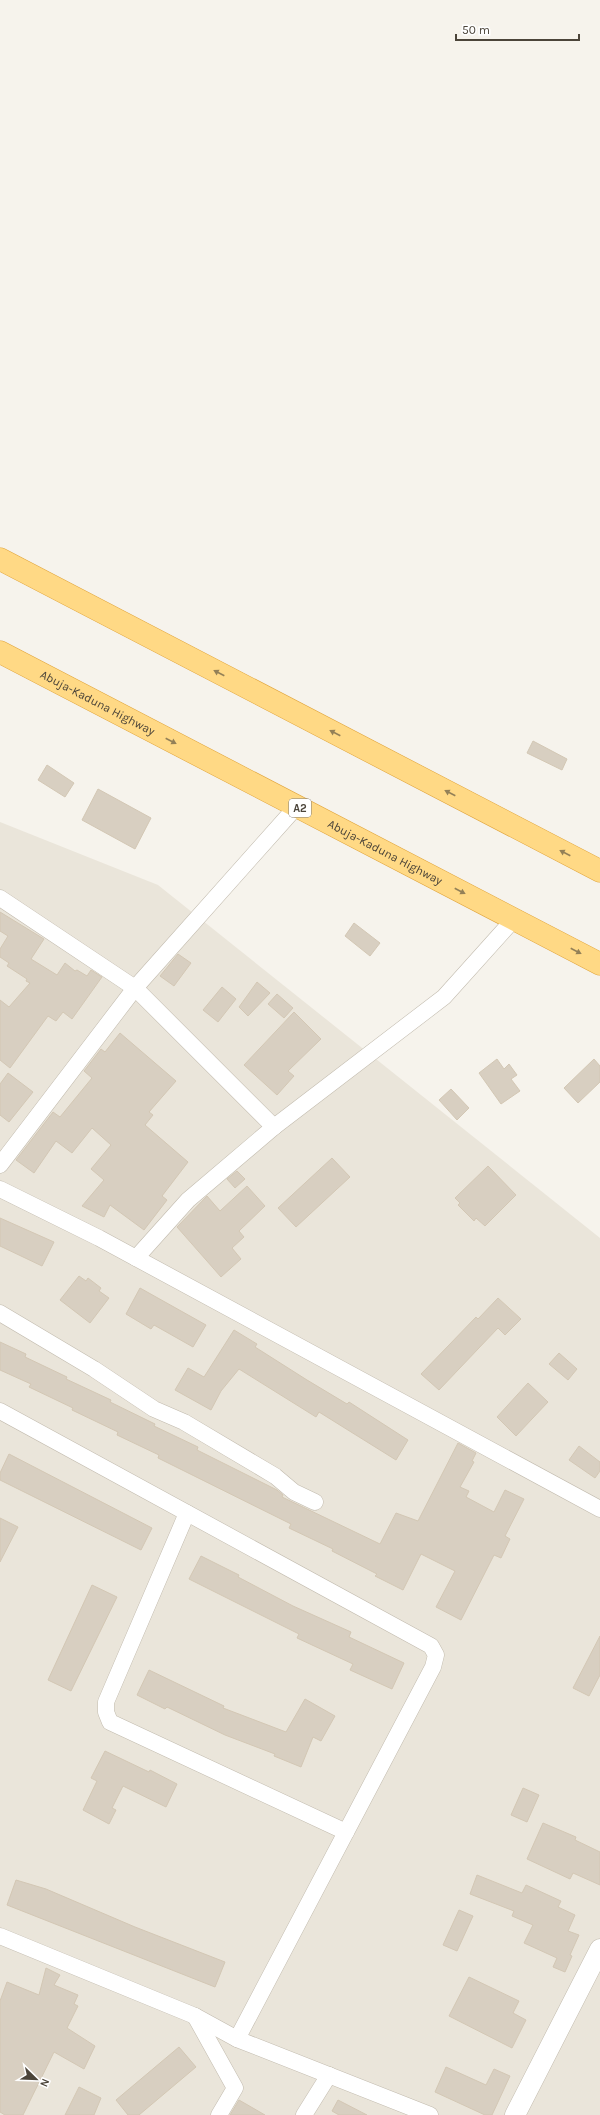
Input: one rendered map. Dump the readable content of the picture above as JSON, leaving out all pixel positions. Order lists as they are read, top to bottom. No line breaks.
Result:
{"streets":{"highway":["Abuja-Kaduna Highway","A2"]},"scale_bar":"50 m","north":"bottom right"}
